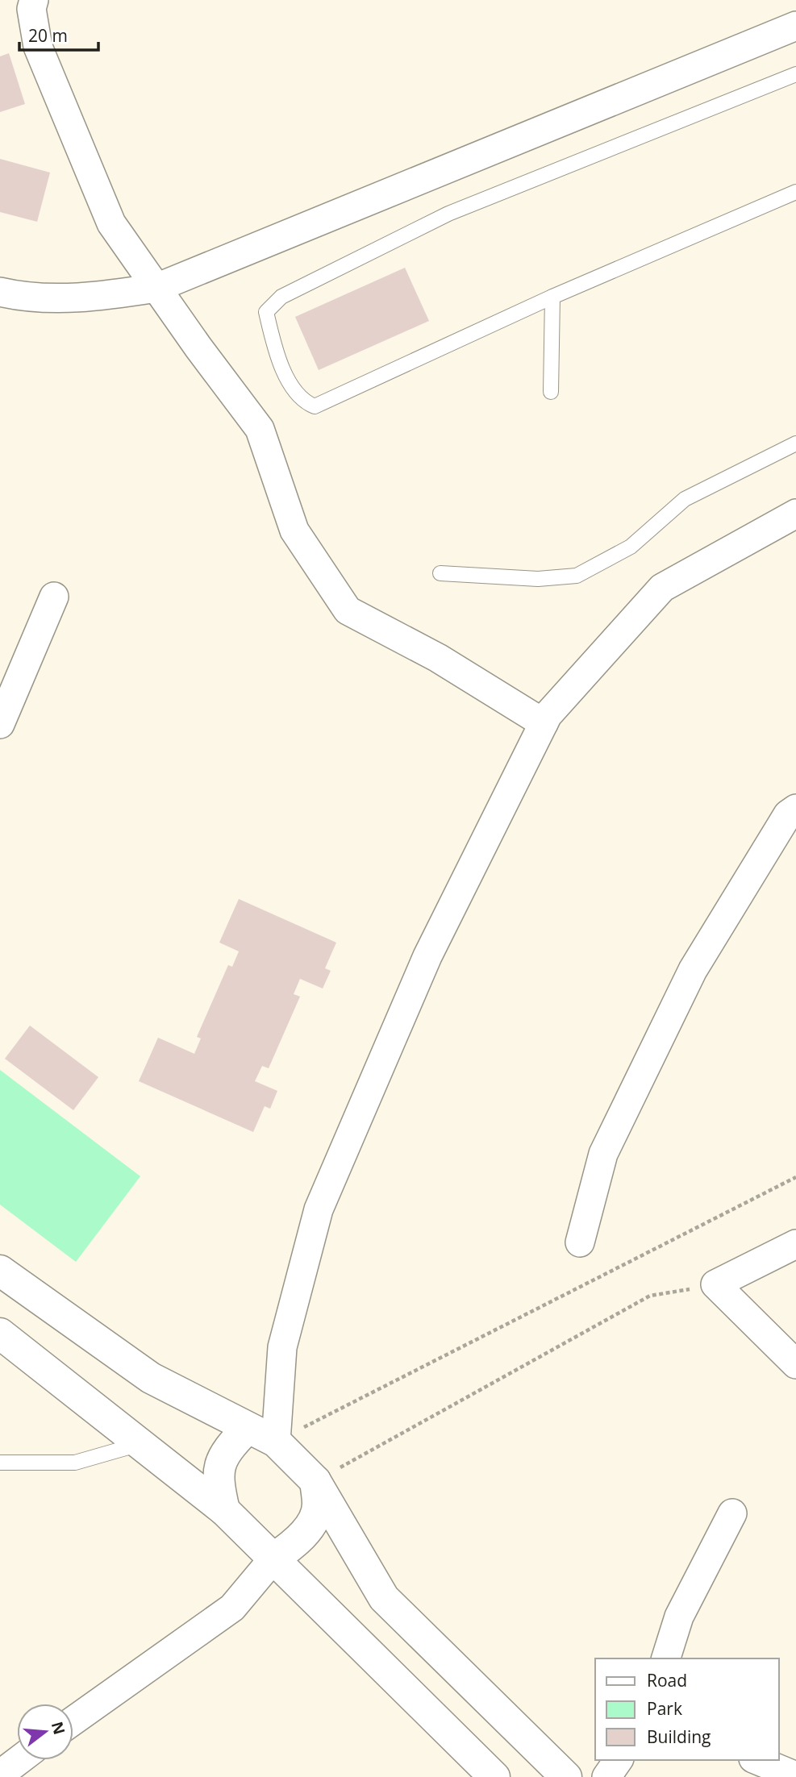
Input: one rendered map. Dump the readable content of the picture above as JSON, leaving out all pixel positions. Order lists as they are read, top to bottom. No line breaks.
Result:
{"legend":["Road","Park","Building"],"scale_bar":"20 m","north":"right"}
